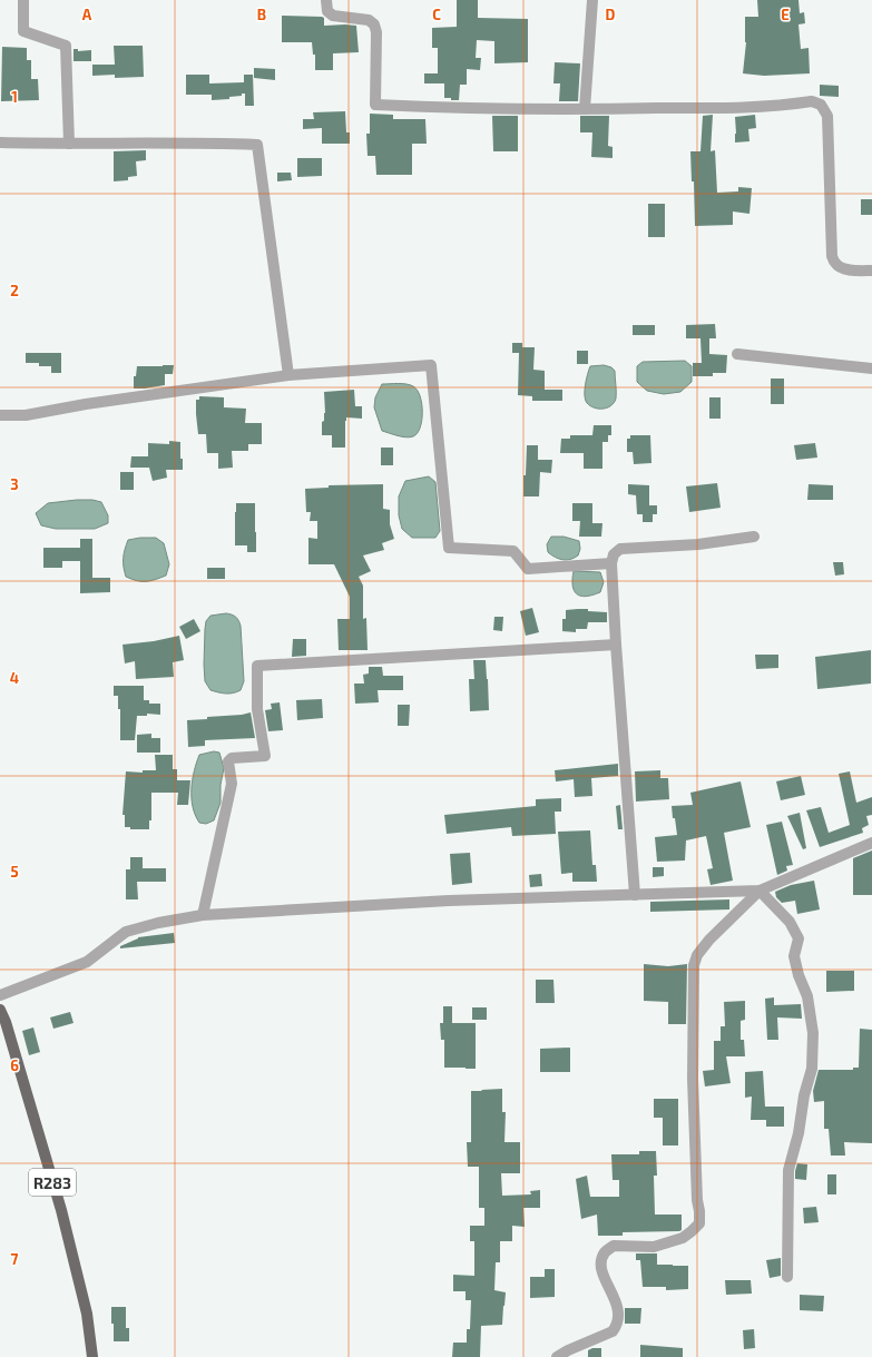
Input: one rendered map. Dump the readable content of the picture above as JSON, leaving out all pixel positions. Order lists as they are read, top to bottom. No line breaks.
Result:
{"streets":{"main road":["R283"]},"grid":{"columns":["A","B","C","D","E"],"rows":["1","2","3","4","5","6","7"]}}
